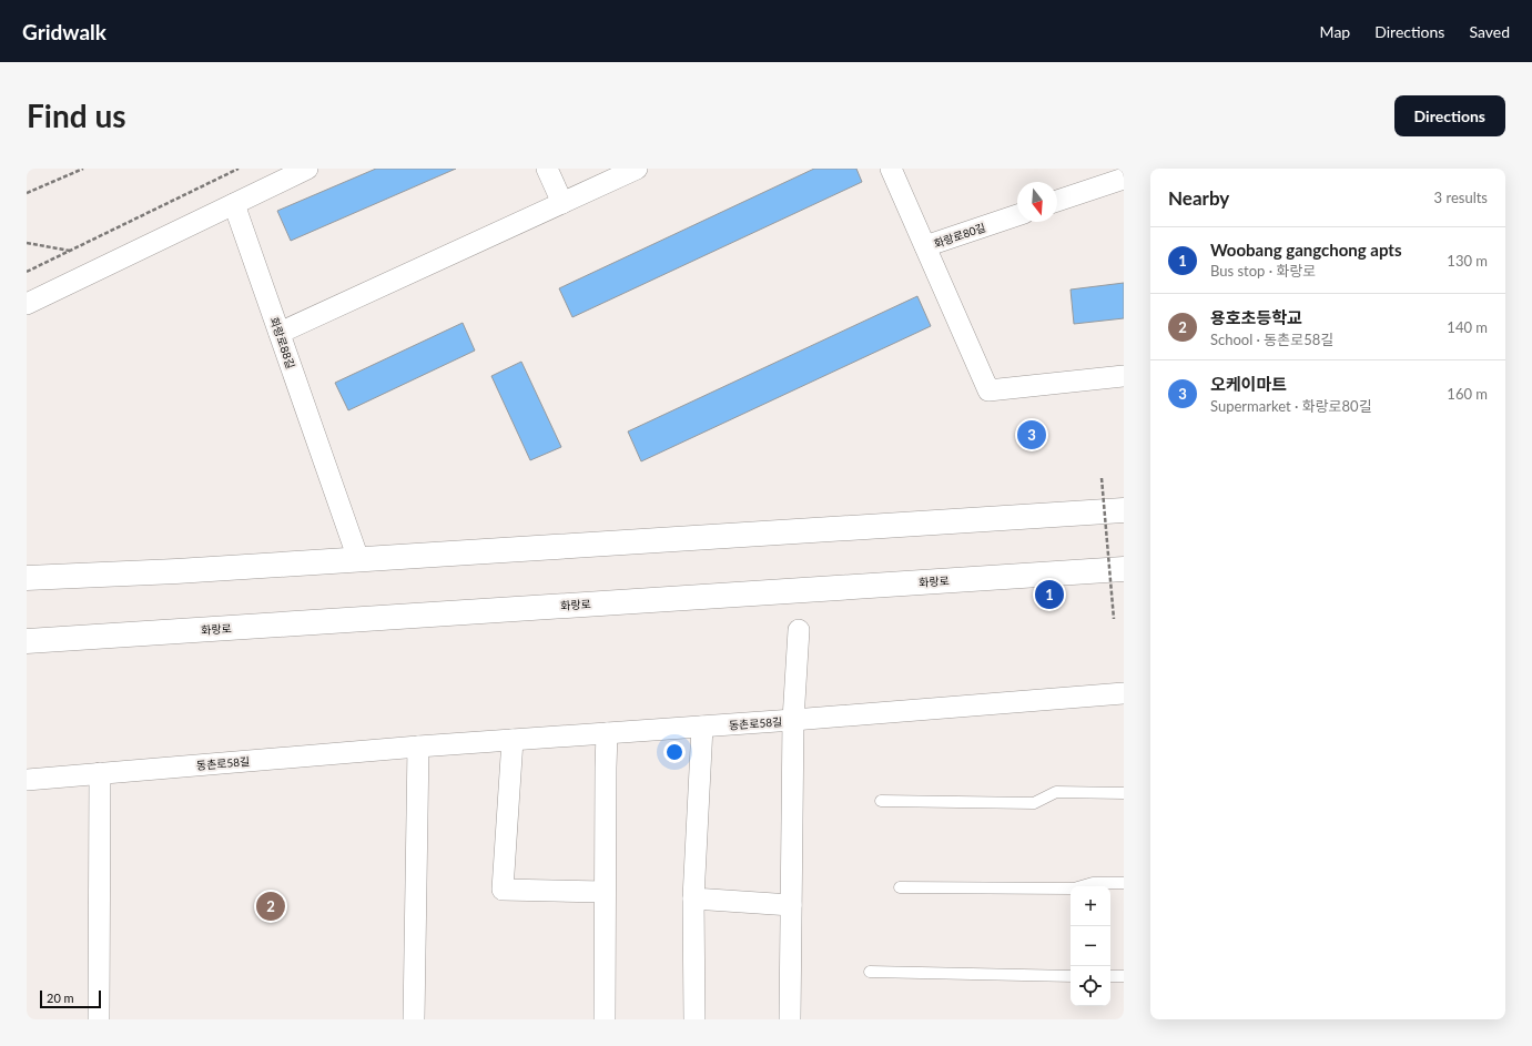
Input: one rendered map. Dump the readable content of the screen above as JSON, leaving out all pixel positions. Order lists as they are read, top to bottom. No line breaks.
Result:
{"streets":{"main road":["화랑로"],"street":["화랑로80길","화랑로88길","동촌로58길"]},"scale_bar":"20 m","north":"bottom","page":{"header":"Gridwalk","nav":["Map","Directions","Saved"],"buttons":"Directions","title":"Find us","heading":["Nearby","3 results"],"list":[{"mark":"1","name":"Woobang gangchong apts","note":"Bus stop · 화랑로","value":"130 m"},{"mark":"2","name":"용호초등학교","note":"School · 동촌로58길","value":"140 m"},{"mark":"3","name":"오케이마트","note":"Supermarket · 화랑로80길","value":"160 m"}],"pins":["3","1","2"],"map_buttons":["+","−"],"scale":"20 m"}}
